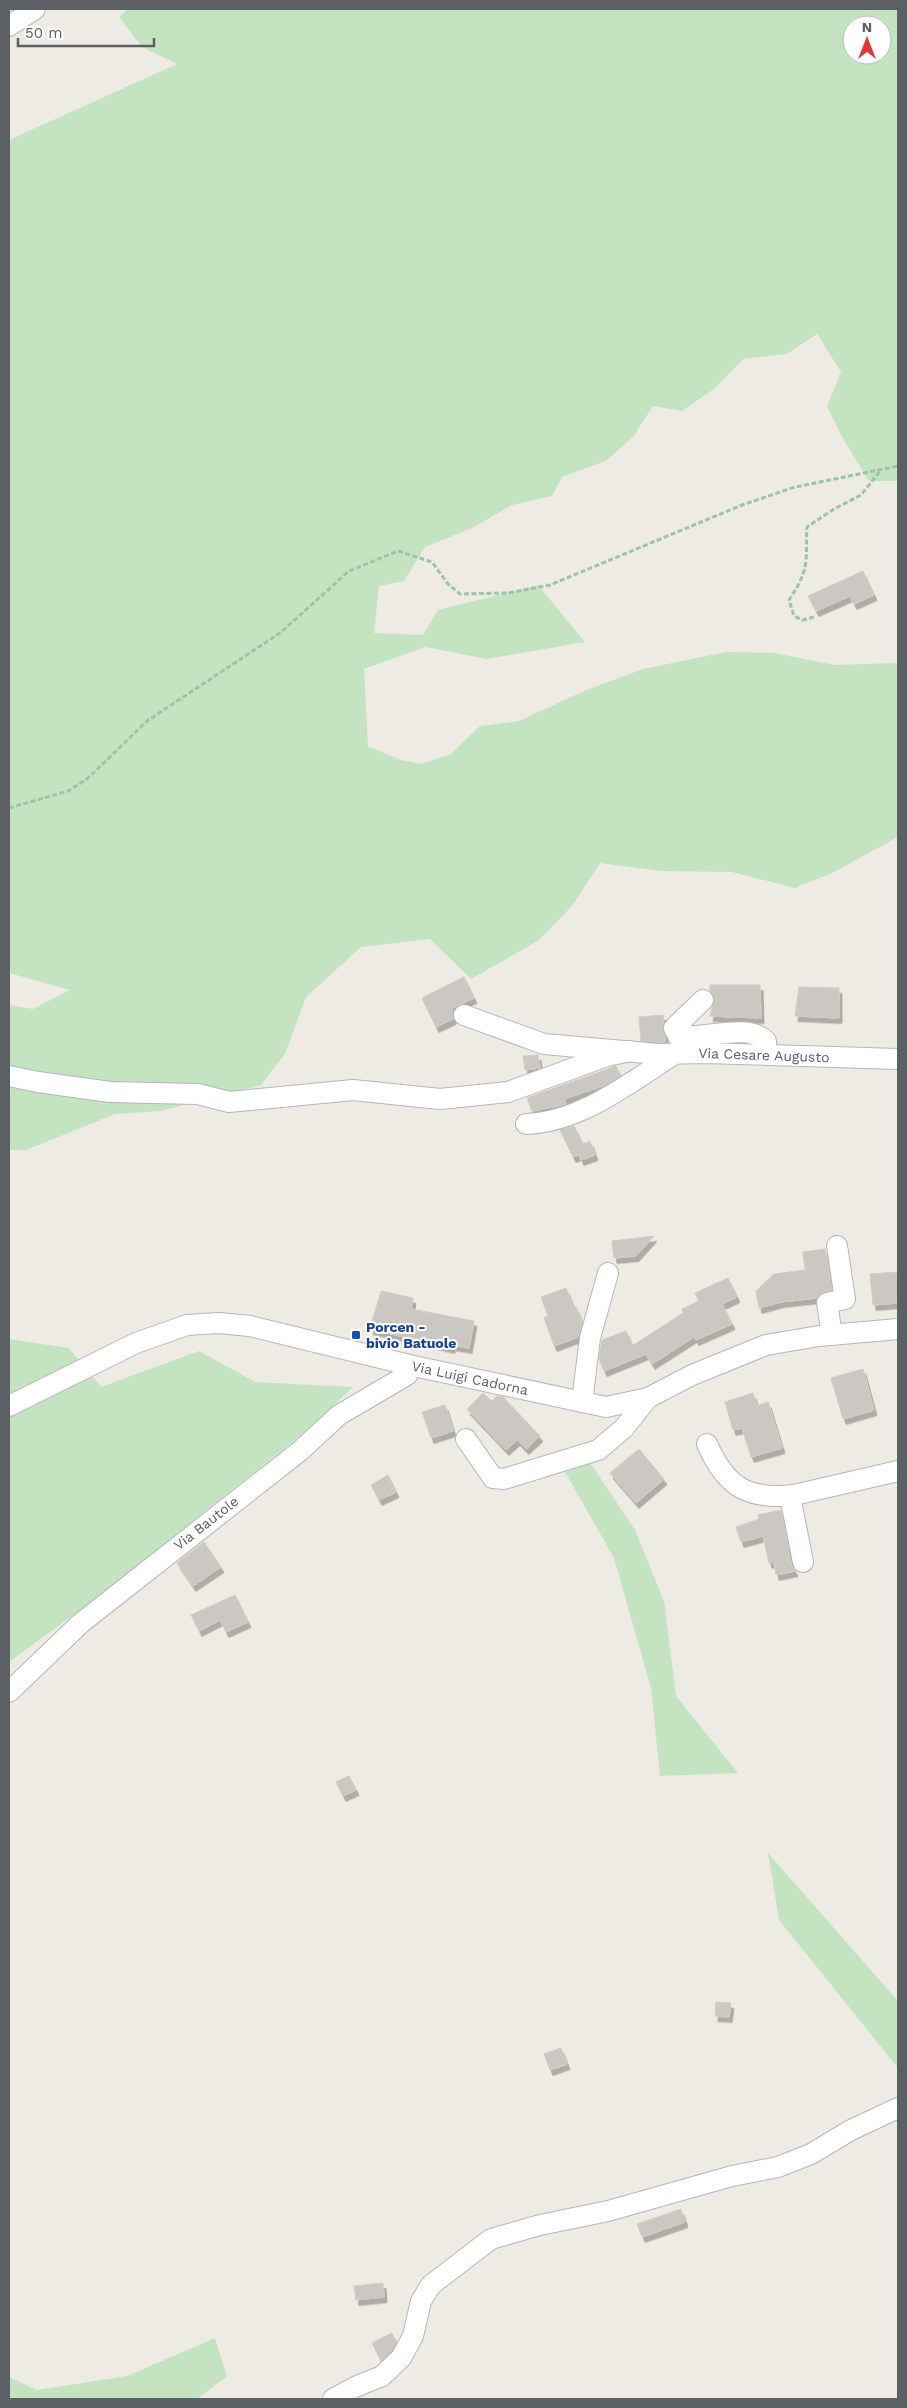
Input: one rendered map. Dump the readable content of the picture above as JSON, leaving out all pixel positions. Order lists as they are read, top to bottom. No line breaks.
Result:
{"streets":{"street":["Via Cesare Augusto","Via Luigi Cadorna","Via Bautole"]},"crossings":[["Via Luigi Cadorna","Via Bautole"]],"places":{"transit":["Porcen - bivio Batuole"]},"scale_bar":"50 m","north":"top"}
